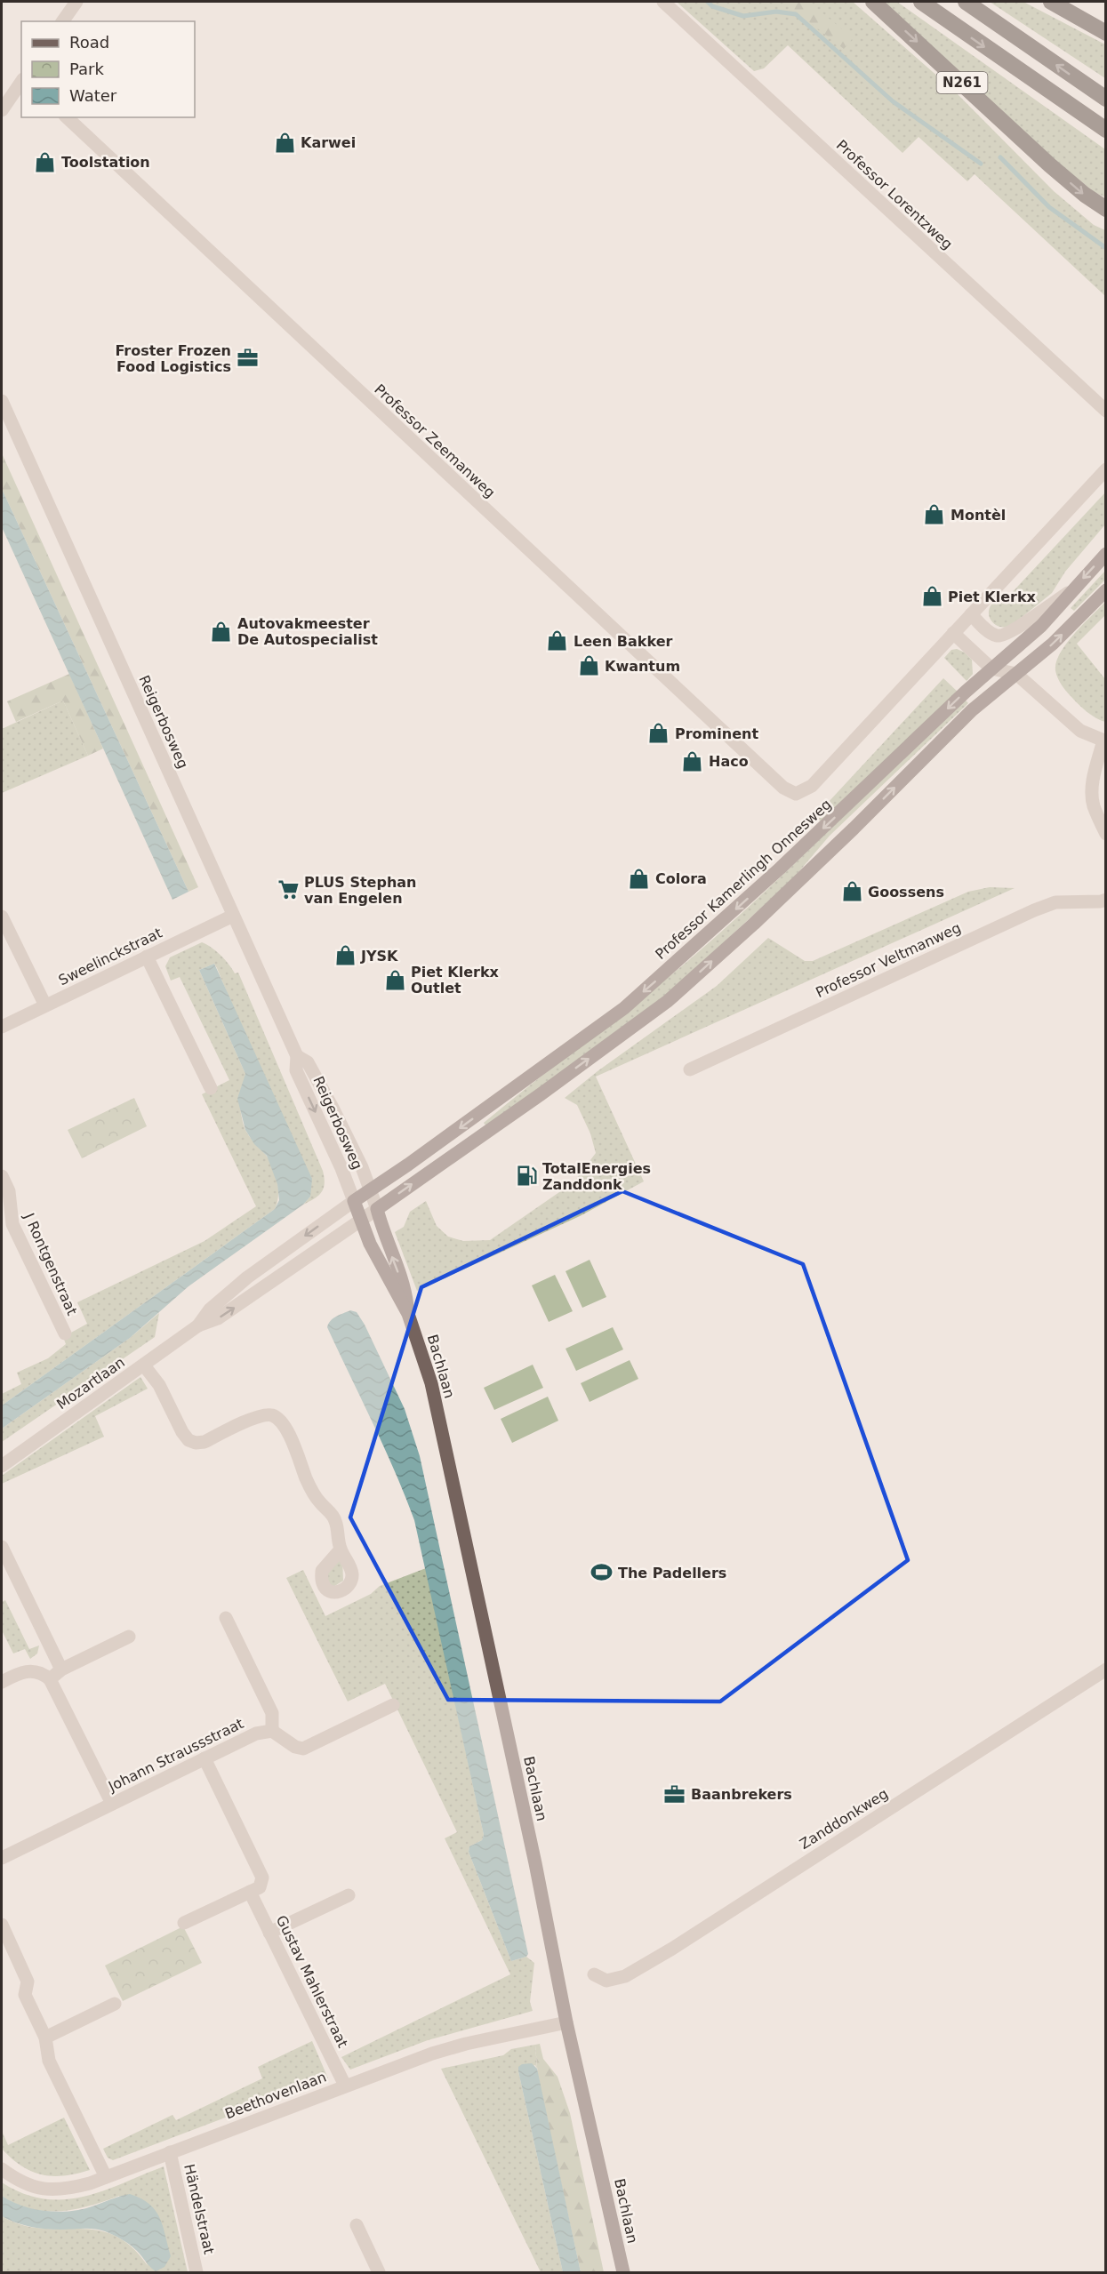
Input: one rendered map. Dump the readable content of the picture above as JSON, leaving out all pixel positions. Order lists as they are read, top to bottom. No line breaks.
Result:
{"streets":{"highway":["N261"],"main road":["Professor Kamerlingh Onnesweg","Bachlaan"],"street":["Professor Lorentzweg","Professor Zeemanweg","Reigerbosweg","Sweelinckstraat","Professor Veltmanweg","J Rontgenstraat","Mozartlaan","Johann Straussstraat","Zanddonkweg","Gustav Mahlerstraat","Beethovenlaan","Händelstraat"]},"crossings":[["Reigerbosweg","Professor Kamerlingh Onnesweg"],["Reigerbosweg","Sweelinckstraat"],["Reigerbosweg","Bachlaan"],["Reigerbosweg","Mozartlaan"],["Professor Kamerlingh Onnesweg","Bachlaan"],["Professor Kamerlingh Onnesweg","Mozartlaan"],["Bachlaan","Mozartlaan"],["Bachlaan","Beethovenlaan"],["Johann Straussstraat","Gustav Mahlerstraat"],["Gustav Mahlerstraat","Beethovenlaan"],["Beethovenlaan","Händelstraat"]],"places":{"shop":["Karwei","Toolstation","Montèl","Piet Klerkx","Autovakmeester De Autospecialist","Leen Bakker","Kwantum","Prominent","Haco","Colora","Goossens","JYSK","Piet Klerkx Outlet"],"office":["Froster Frozen Food Logistics","Baanbrekers"],"supermarket":["PLUS Stephan van Engelen"],"fuel station":["TotalEnergies Zanddonk"],"sports":["The Padellers"]},"legend":["Road","Park","Water"]}
